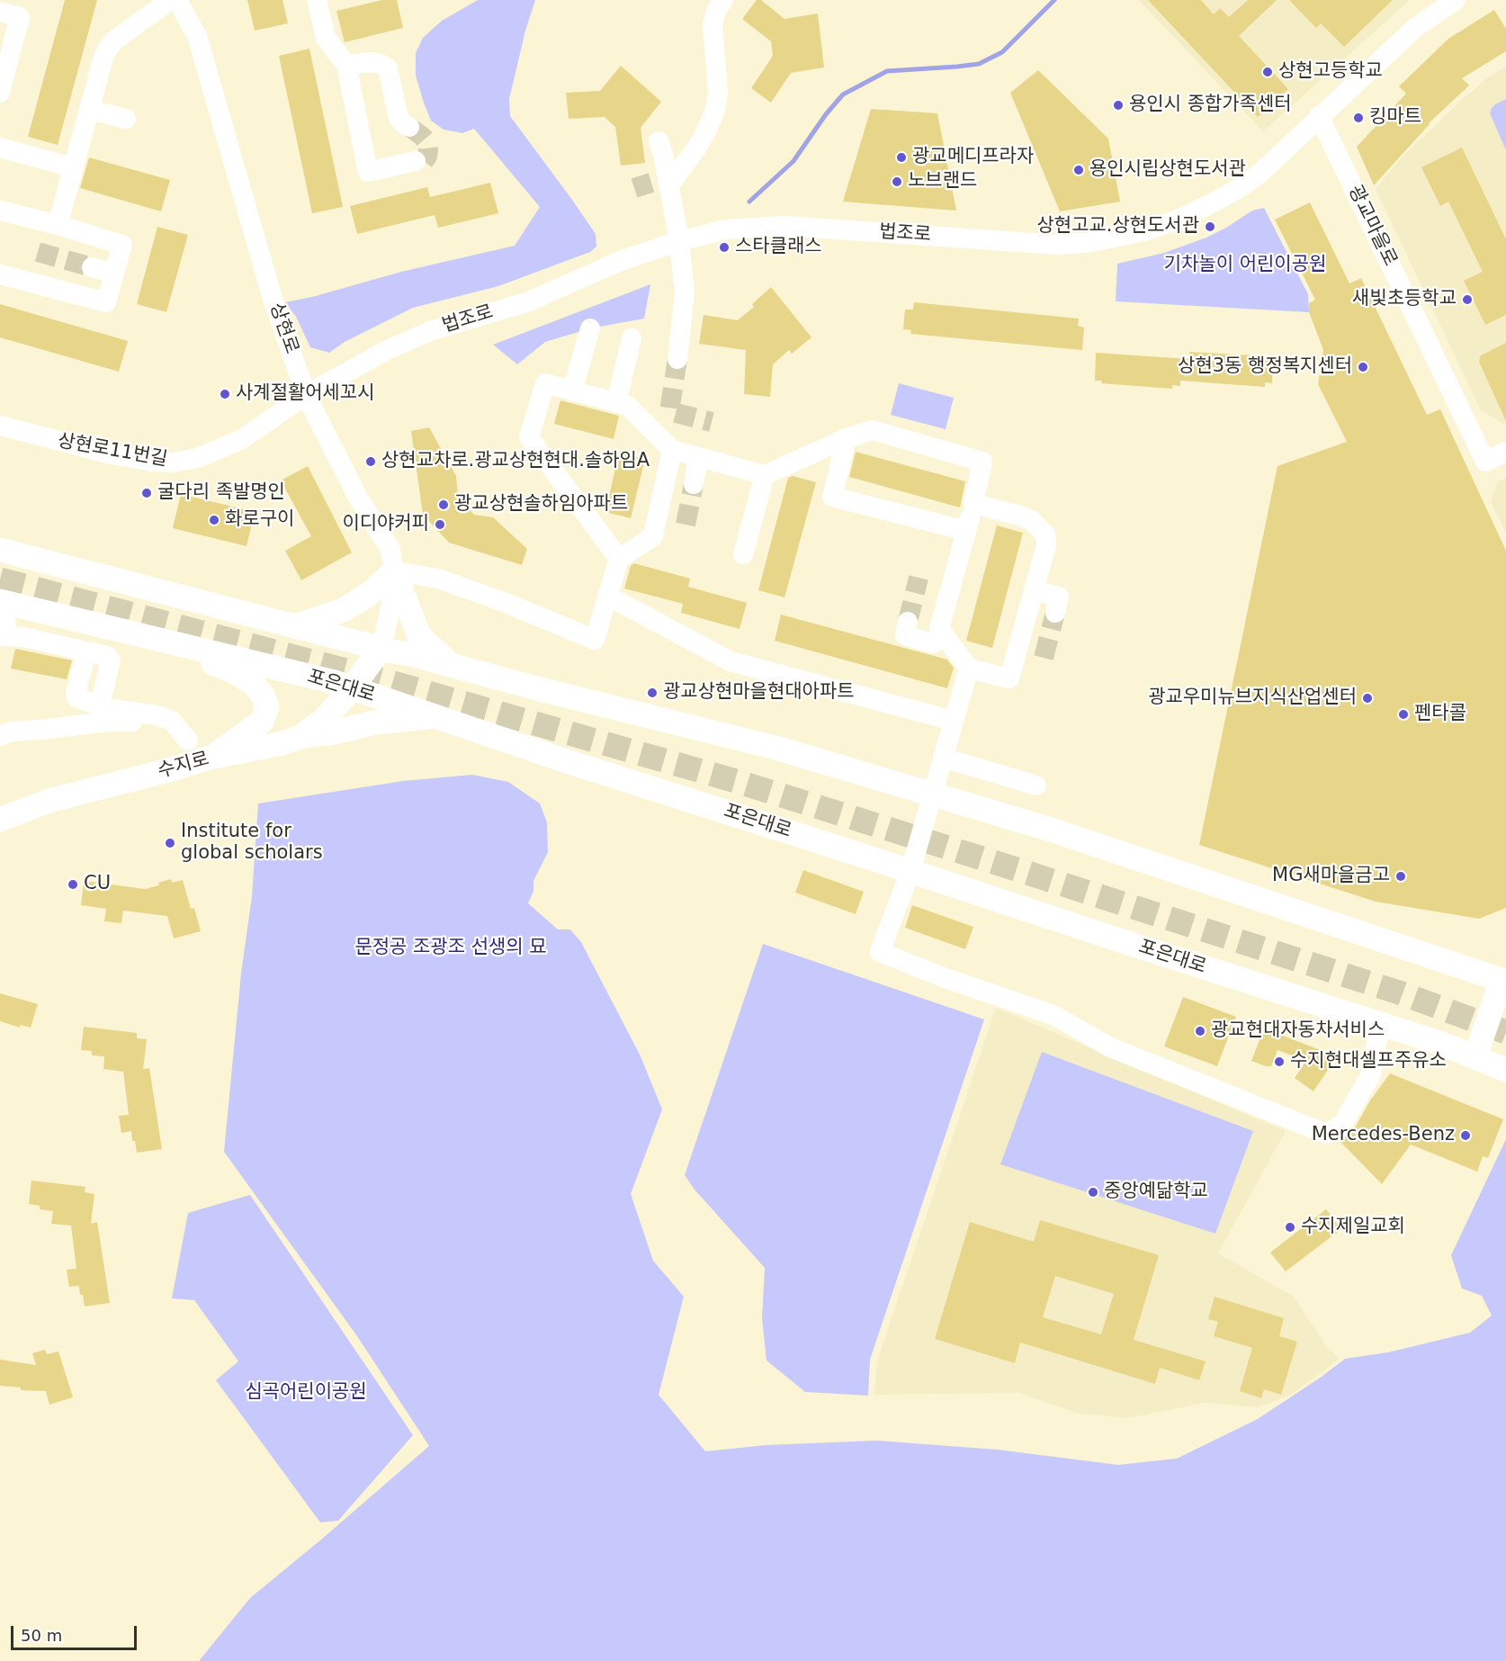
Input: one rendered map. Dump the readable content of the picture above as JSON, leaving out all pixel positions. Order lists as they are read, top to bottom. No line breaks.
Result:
{"streets":{"main road":["포은대로","수지로"],"street":["광교마을로","법조로","상현로","상현로11번길"]},"crossings":[["광교마을로","법조로"],["법조로","상현로"],["법조로","상현로11번길"],["상현로","상현로11번길"],["상현로","수지로"],["포은대로","수지로"]],"parks":["기차놀이 어린이공원","문정공 조광조 선생의 묘","심곡어린이공원"],"places":["상현고등학교","용인시 종합가족센터","킹마트","광교메디프라자","용인시립상현도서관","노브랜드","상현고교.상현도서관","스타클래스","새빛초등학교","상현3동 행정복지센터","사계절활어세꼬시","상현교차로.광교상현현대.솔하임A","굴다리 족발명인","광교상현솔하임아파트","화로구이","이디야커피","광교상현마을현대아파트","광교우미뉴브지식산업센터","펜타콜","Institute for global scholars","MG새마을금고","CU","광교현대자동차서비스","수지현대셀프주유소","Mercedes-Benz","중앙예닮학교","수지제일교회"],"scale_bar":"50 m"}
